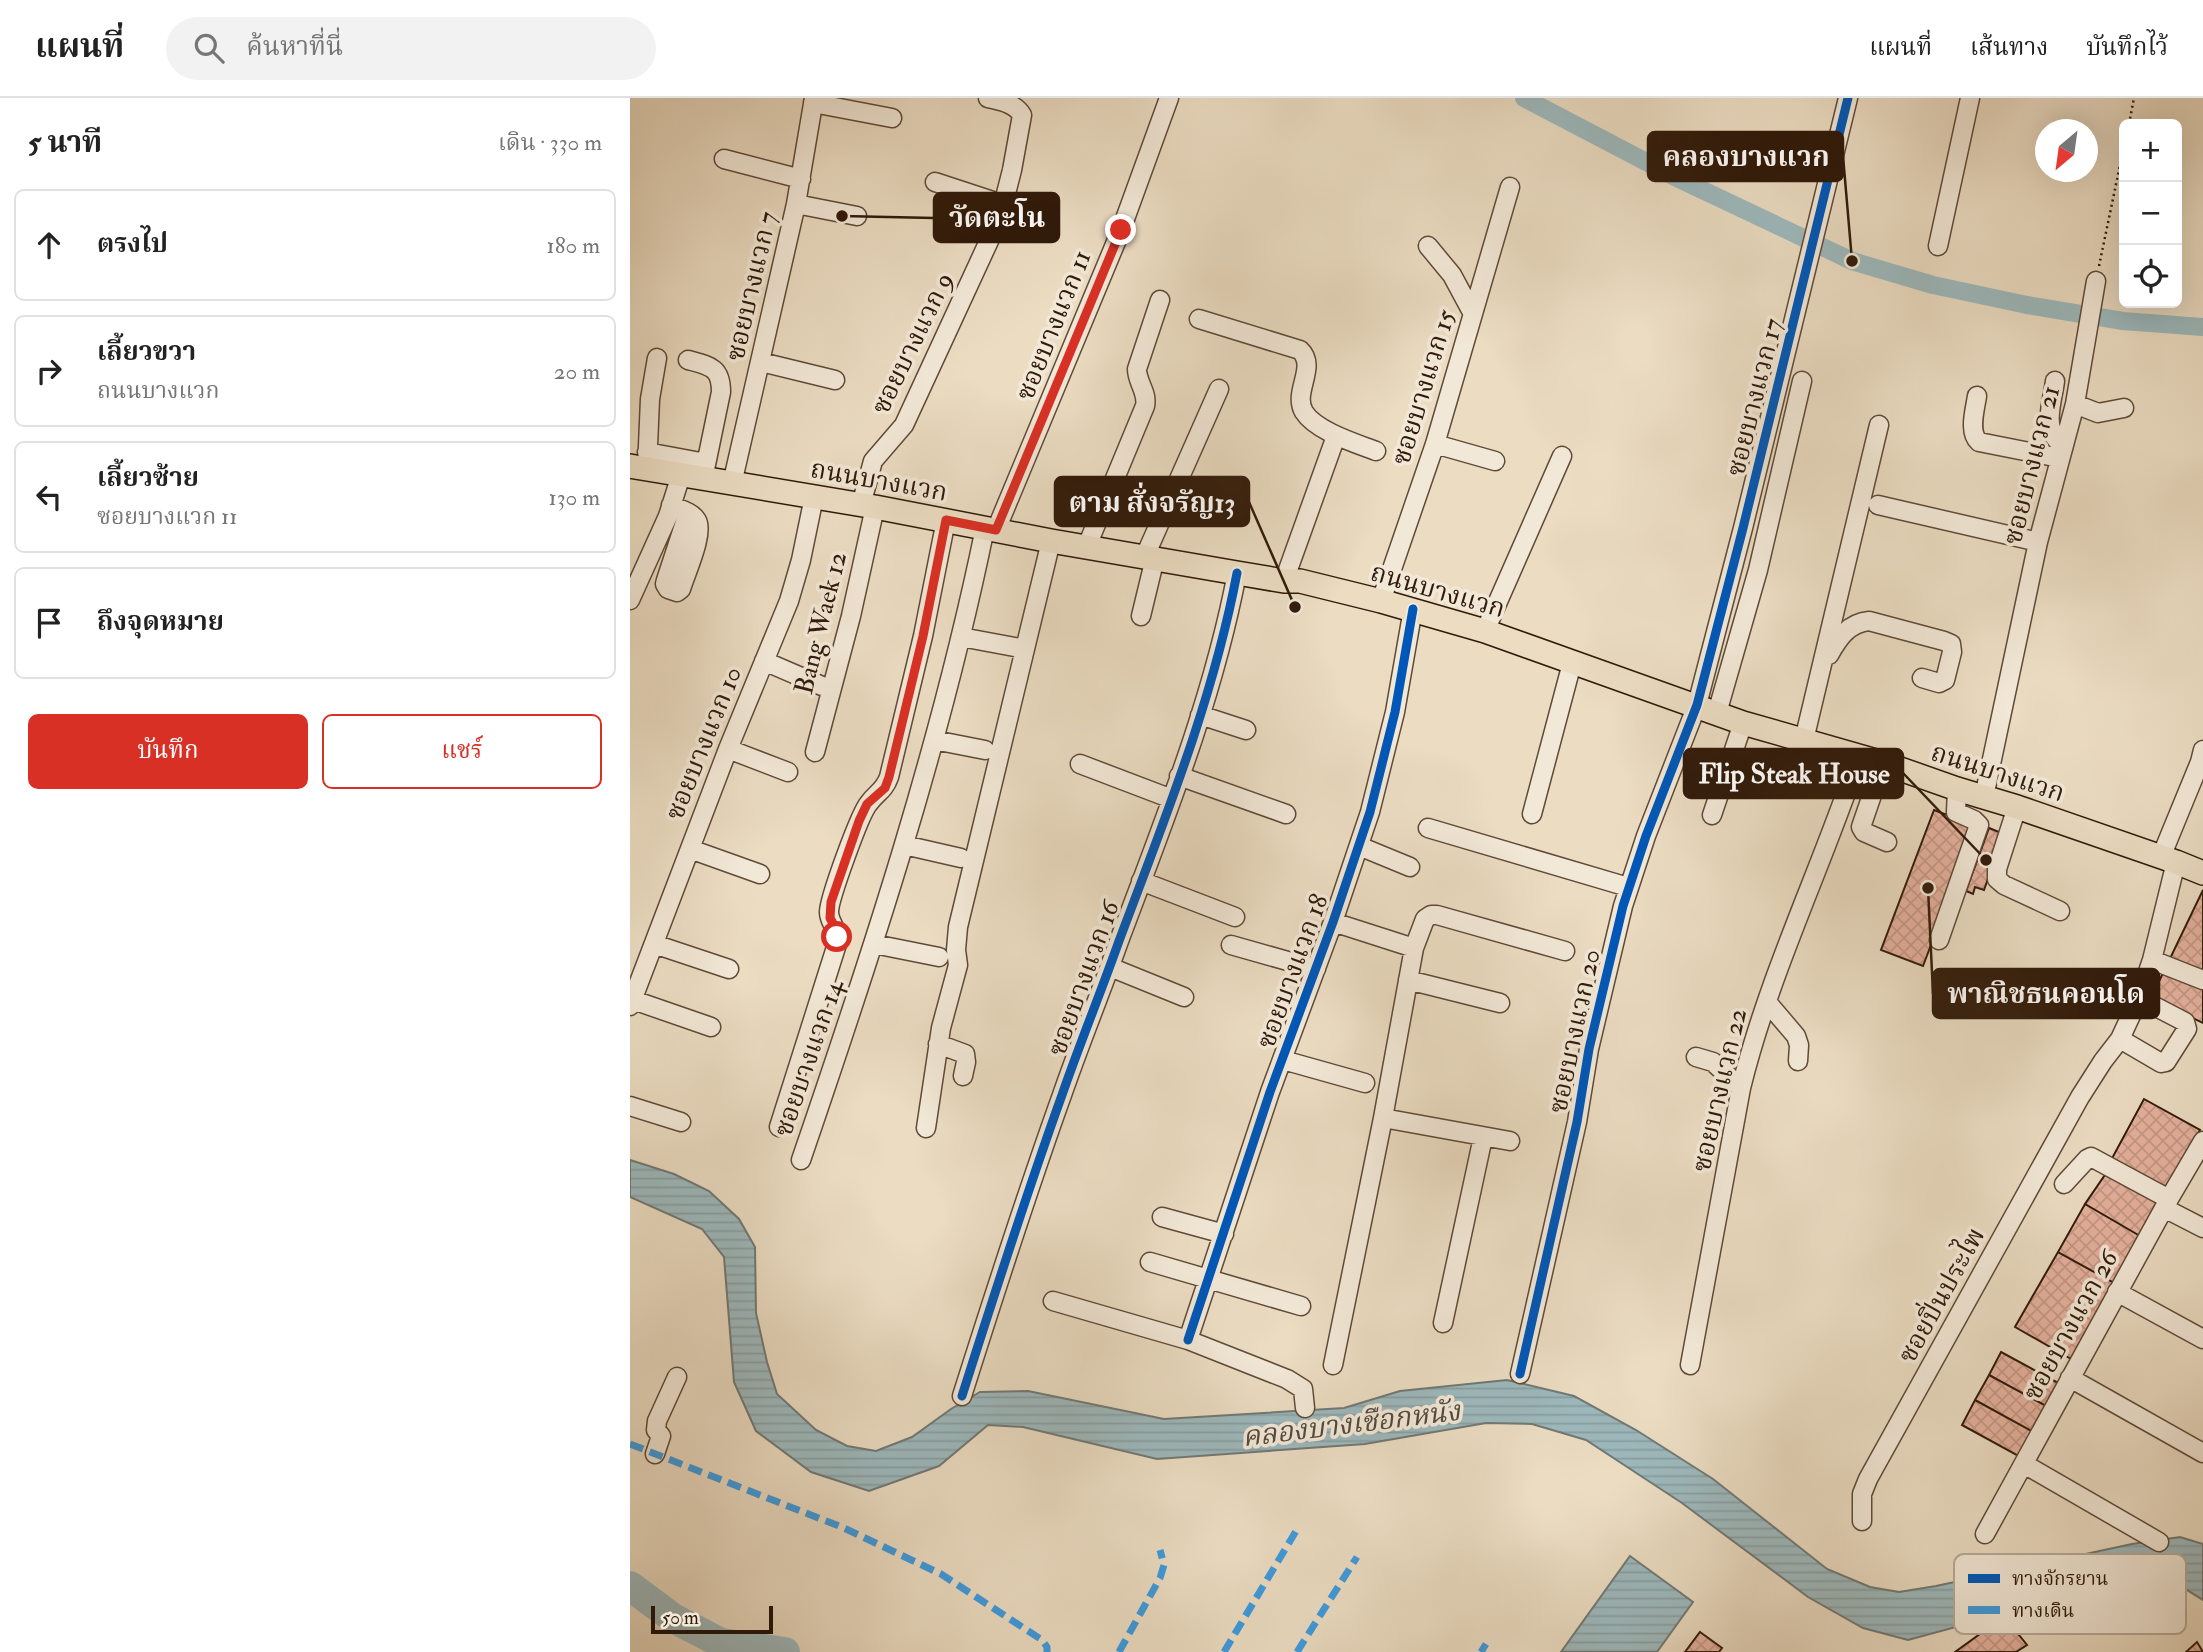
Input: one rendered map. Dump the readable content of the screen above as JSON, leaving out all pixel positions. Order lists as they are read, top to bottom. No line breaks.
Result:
{"streets":{"main road":["ถนนบางแวก"],"street":["ซอยบางแวก 7","ซอยบางแวก 11","ซอยบางแวก 9","ซอยบางแวก 15","ซอยบางแวก 17","ซอยบางแวก 21","Bang Waek 12","ซอยบางแวก 10","ซอยบางแวก 18","ซอยบางแวก 16","ซอยบางแวก 20","ซอยบางแวก 14","ซอยบางแวก 22","ซอยปิ่นประไพ","ซอยบางแวก 26"]},"crossings":[["ซอยบางแวก 7","ถนนบางแวก"],["ซอยบางแวก 11","ถนนบางแวก"],["ซอยบางแวก 11","ซอยบางแวก 14"],["ซอยบางแวก 9","ถนนบางแวก"],["ซอยบางแวก 9","Bang Waek 12"],["ซอยบางแวก 15","ถนนบางแวก"],["ซอยบางแวก 17","ถนนบางแวก"],["ซอยบางแวก 17","ซอยบางแวก 20"],["ซอยบางแวก 21","ถนนบางแวก"],["ถนนบางแวก","Bang Waek 12"],["ถนนบางแวก","ซอยบางแวก 10"],["ถนนบางแวก","ซอยบางแวก 18"],["ถนนบางแวก","ซอยบางแวก 16"],["ถนนบางแวก","ซอยบางแวก 20"],["ถนนบางแวก","ซอยบางแวก 14"],["ถนนบางแวก","ซอยบางแวก 22"],["ถนนบางแวก","ซอยปิ่นประไพ"]],"water":["คลองบางเชือกหนัง"],"places":["วัดตะโน","คลองบางแวก","ตาม สั่งจรัญ13","Flip Steak House","พาณิชธนคอนโด"],"legend":["ทางจักรยาน","ทางเดิน"],"scale_bar":"50 m","north":"bottom left","page":{"header":"แผนที่","search":"ค้นหาที่นี่","nav":["แผนที่","เส้นทาง","บันทึกไว้"],"heading":["5 นาที","เดิน · 330 m"],"map_buttons":["+","−"],"list":[["ตรงไป","180 m"],["เลี้ยวขวา","ถนนบางแวก","20 m"],["เลี้ยวซ้าย","ซอยบางแวก 11","130 m"],"ถึงจุดหมาย"],"buttons":["บันทึก","แชร์"],"scale":"50 m"}}
